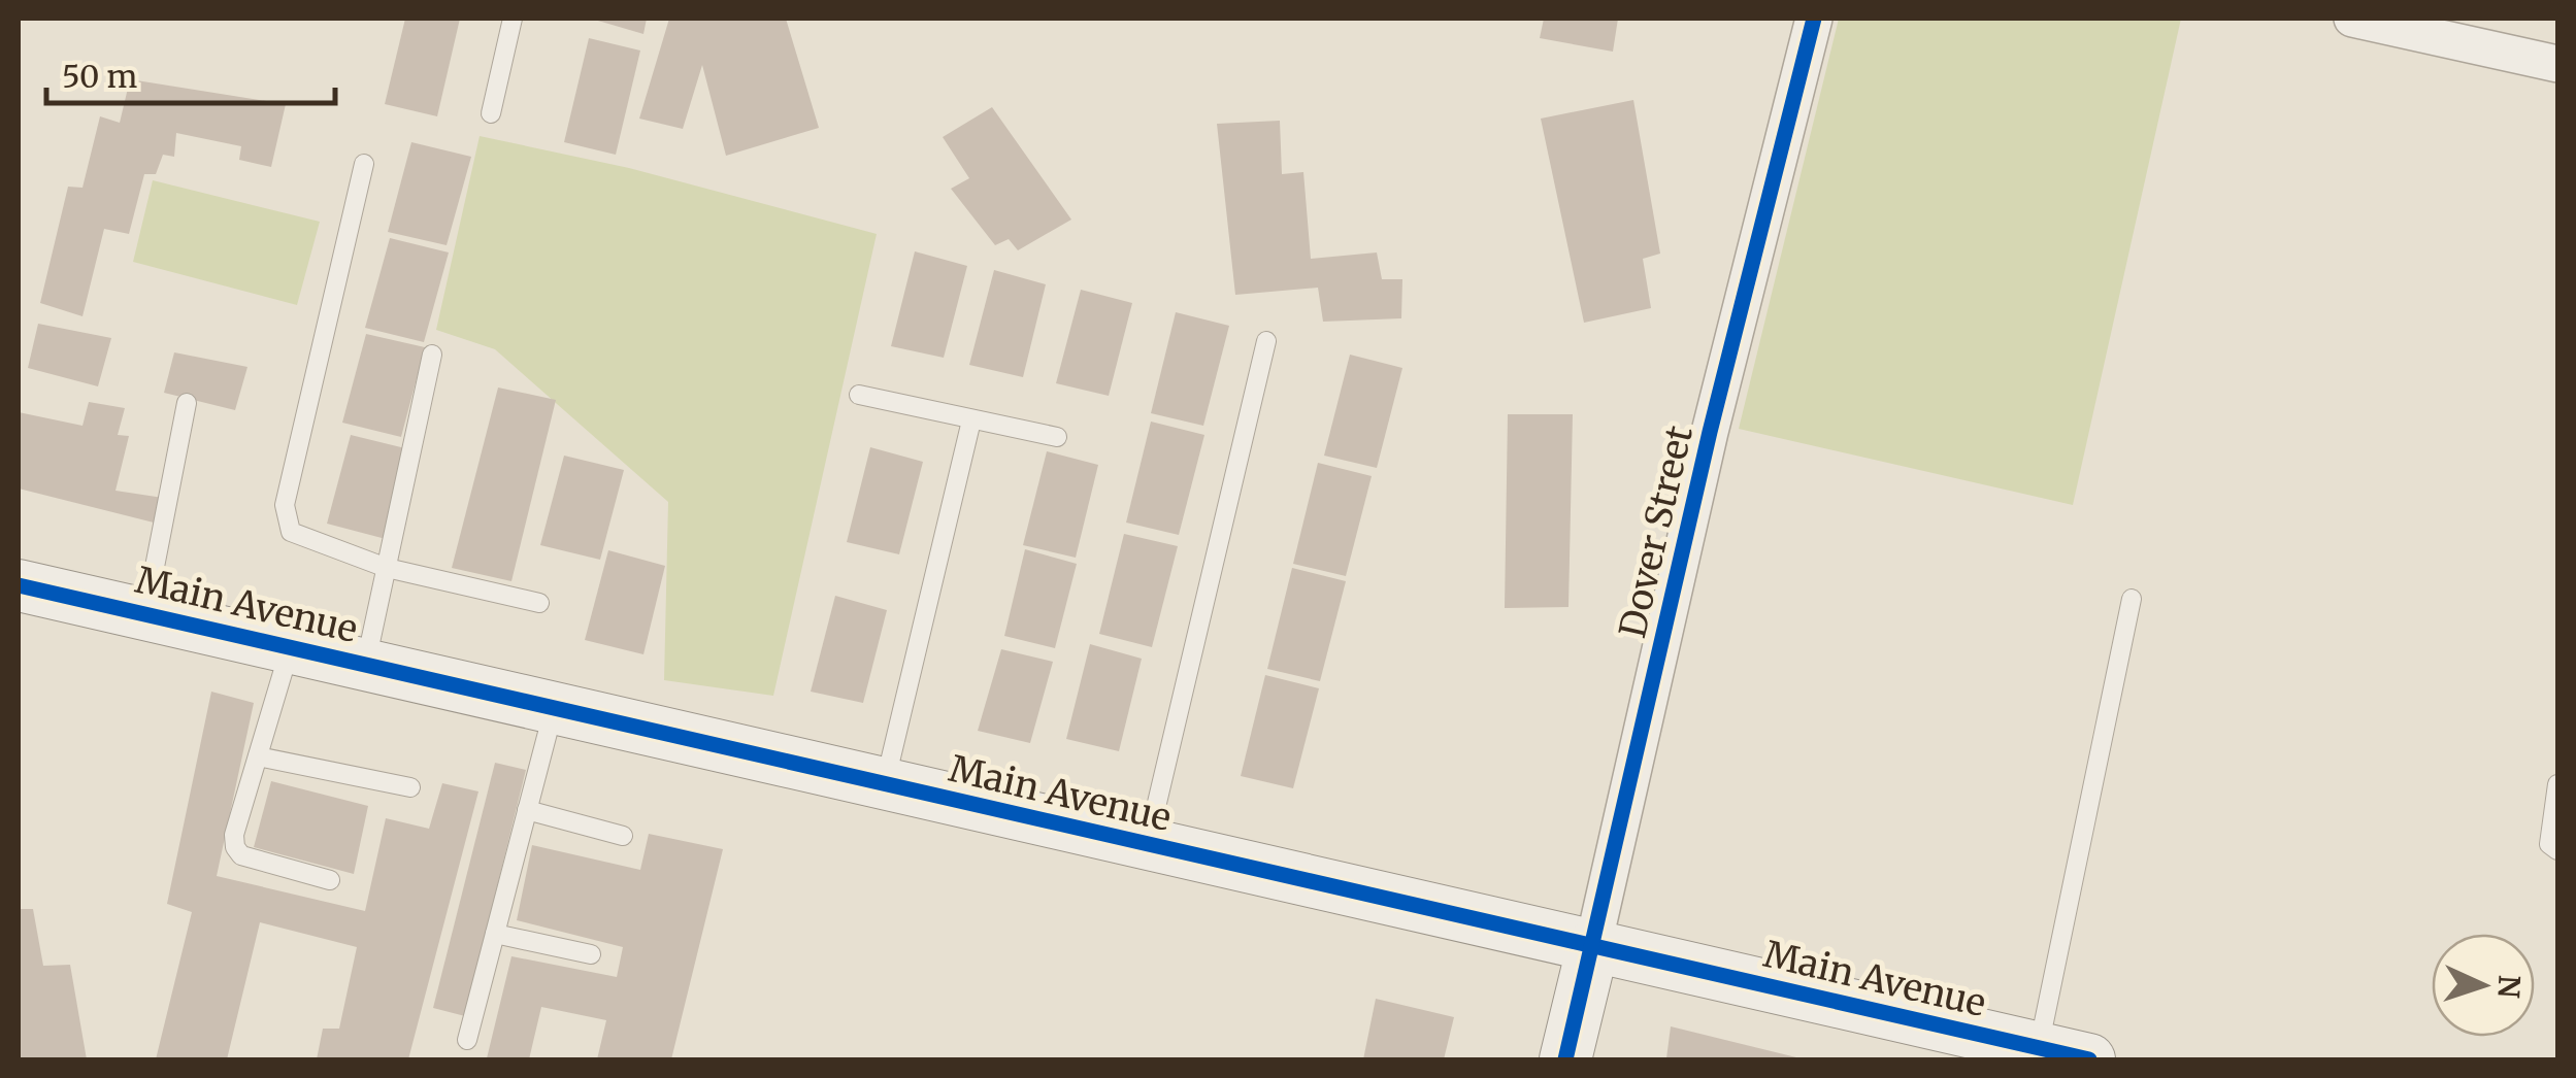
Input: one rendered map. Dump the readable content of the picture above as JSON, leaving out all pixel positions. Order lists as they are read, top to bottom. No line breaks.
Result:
{"streets":{"street":["Dover Street","Main Avenue"]},"crossings":[["Dover Street","Main Avenue"]],"scale_bar":"50 m","north":"right"}
